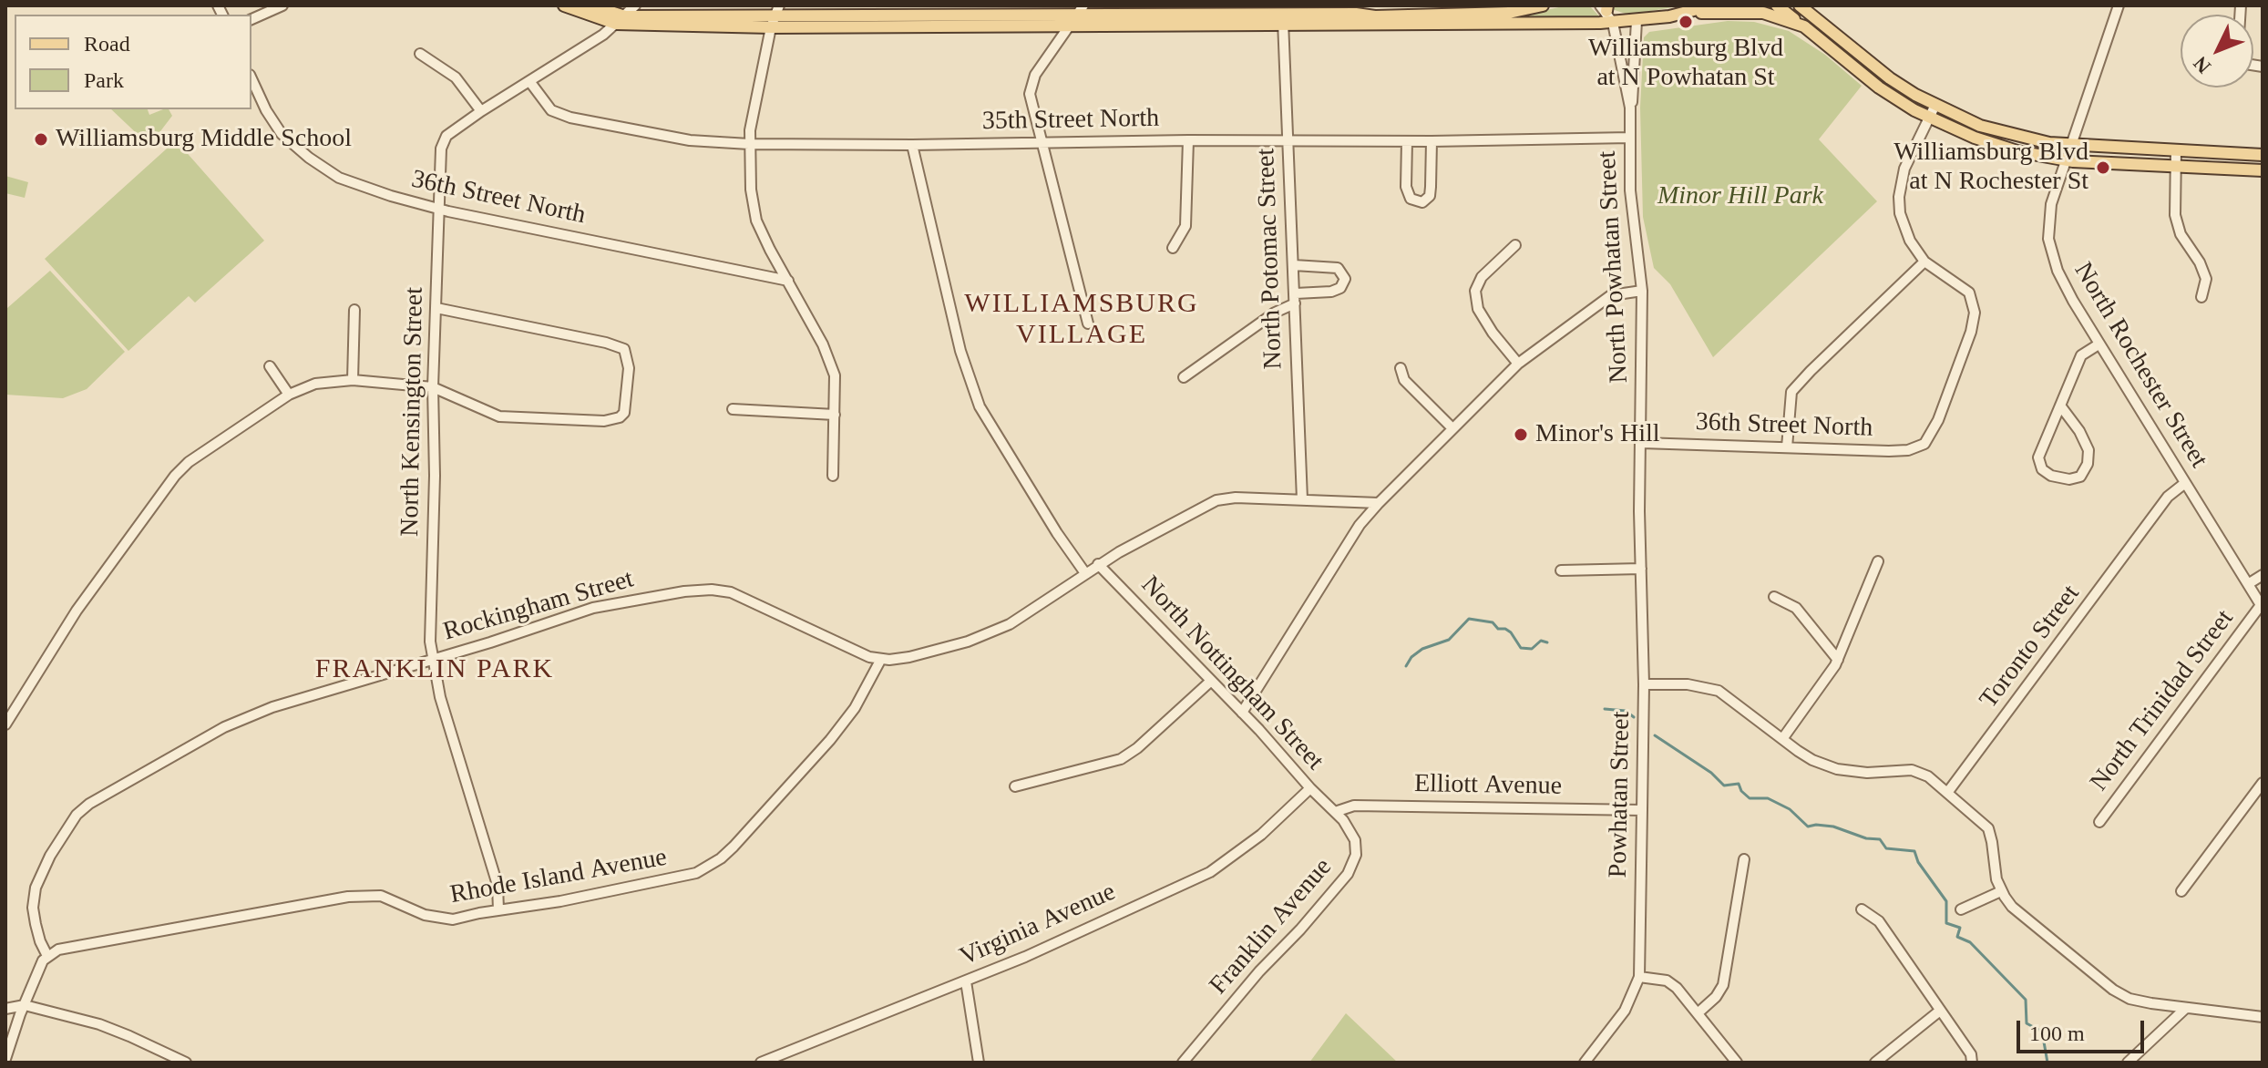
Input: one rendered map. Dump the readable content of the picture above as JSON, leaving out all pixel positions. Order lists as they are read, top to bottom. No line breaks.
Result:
{"streets":{"street":["35th Street North","36th Street North","North Potomac Street","North Powhatan Street","North Rochester Street","North Kensington Street","Rockingham Street","Toronto Street","North Nottingham Street","North Trinidad Street","Elliott Avenue","Powhatan Street","Rhode Island Avenue","Virginia Avenue","Franklin Avenue"]},"crossings":[["35th Street North","North Potomac Street"],["35th Street North","North Powhatan Street"],["35th Street North","North Kensington Street"],["36th Street North","North Powhatan Street"],["36th Street North","North Kensington Street"],["North Potomac Street","Rockingham Street"],["North Powhatan Street","Powhatan Street"],["North Rochester Street","Toronto Street"],["North Rochester Street","North Trinidad Street"],["North Kensington Street","Rockingham Street"],["North Kensington Street","Rhode Island Avenue"],["Rockingham Street","North Nottingham Street"],["Rockingham Street","Rhode Island Avenue"],["North Nottingham Street","Elliott Avenue"],["North Nottingham Street","Virginia Avenue"],["North Nottingham Street","Franklin Avenue"],["Elliott Avenue","Powhatan Street"],["Elliott Avenue","Franklin Avenue"]],"districts":["WILLIAMSBURG VILLAGE","FRANKLIN PARK"],"parks":["Minor Hill Park"],"places":["Williamsburg Blvd at N Powhatan St","Williamsburg Middle School","Williamsburg Blvd at N Rochester St","Minor's Hill"],"legend":["Road","Park"],"scale_bar":"100 m","north":"bottom left"}
